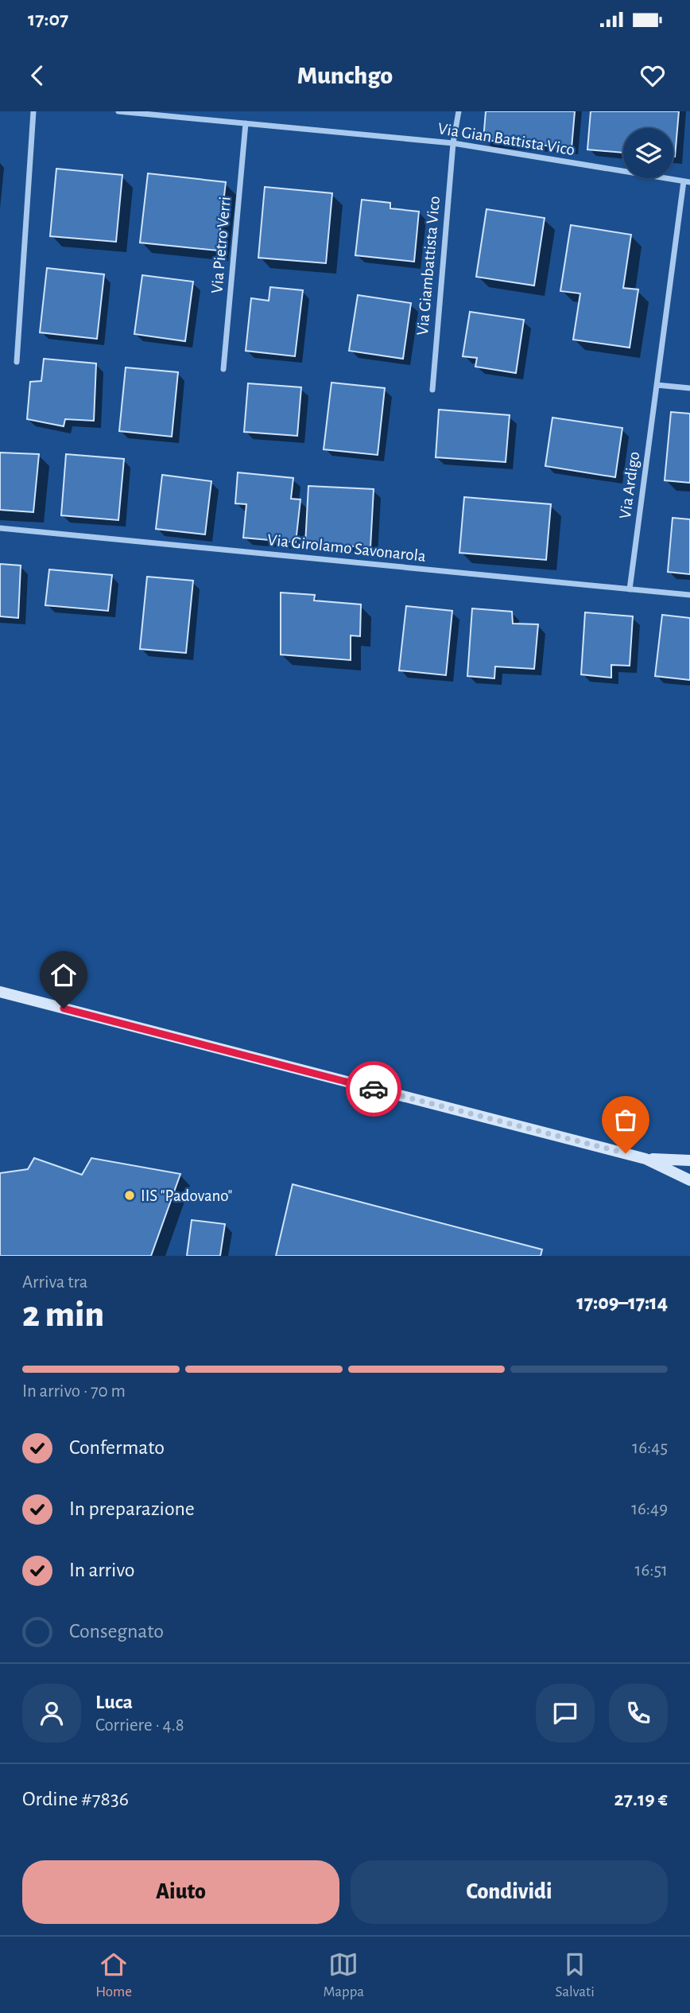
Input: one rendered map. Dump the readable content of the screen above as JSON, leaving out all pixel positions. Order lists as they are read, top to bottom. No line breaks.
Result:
{"streets":{"street":["Via Gian Battista Vico","Via Pietro Verri","Via Giambattista Vico","Via Ardigo","Via Girolamo Savonarola"]},"crossings":[["Via Gian Battista Vico","Via Pietro Verri"],["Via Gian Battista Vico","Via Giambattista Vico"],["Via Gian Battista Vico","Via Ardigo"],["Via Ardigo","Via Girolamo Savonarola"]],"places":["IIS \"Padovano\""],"page":{"status":"17:07","header":"Munchgo","heading":["2 min","Arriva tra","17:09–17:14"],"panel":["Luca","Corriere · 4.8","Ordine #7836","27.19 €"],"bar":"In arrivo · 70 m","list":[["Confermato","16:45"],["In preparazione","16:49"],["In arrivo","16:51"],"Consegnato"],"buttons":["Aiuto","Condividi"],"tabs":["Home","Mappa","Salvati"]}}
